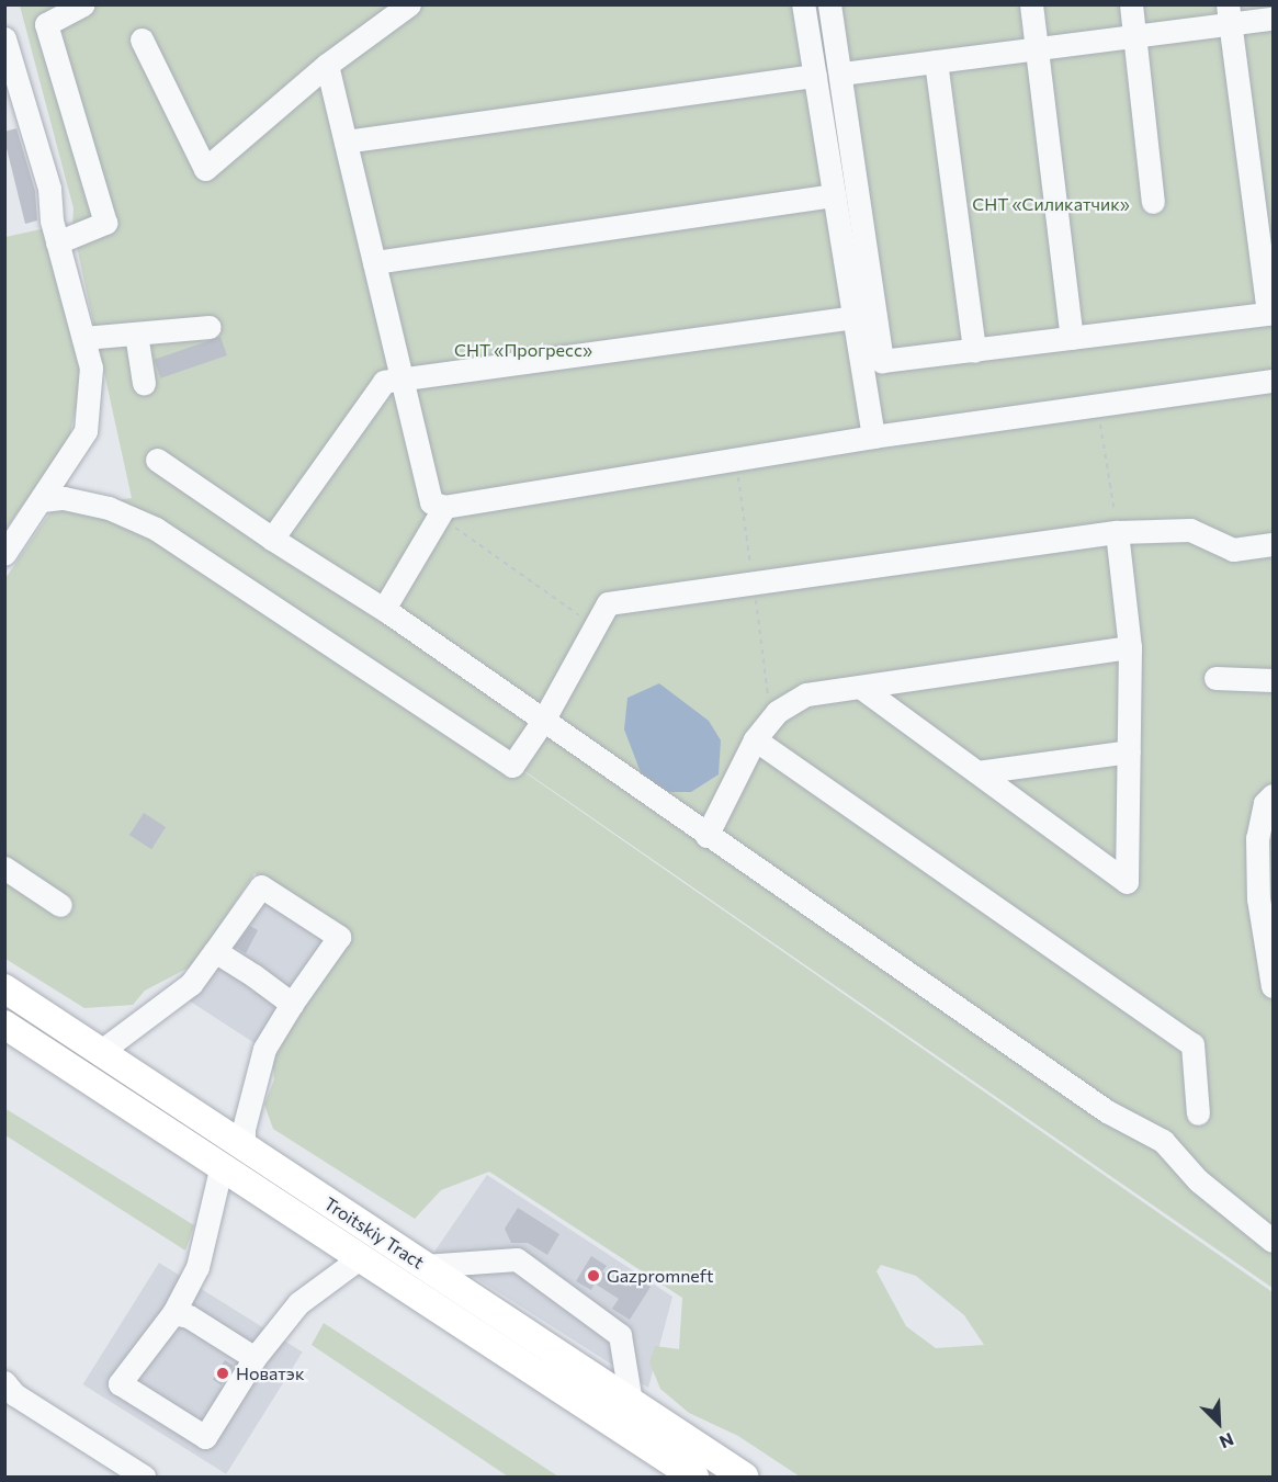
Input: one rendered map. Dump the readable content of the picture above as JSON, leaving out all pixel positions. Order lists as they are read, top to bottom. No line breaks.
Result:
{"streets":{"main road":["Troitskiy Tract"]},"parks":["СНТ «Силикатчик»","СНТ «Прогресс»"],"places":["Gazpromneft","Новатэк"],"north":"bottom right"}
